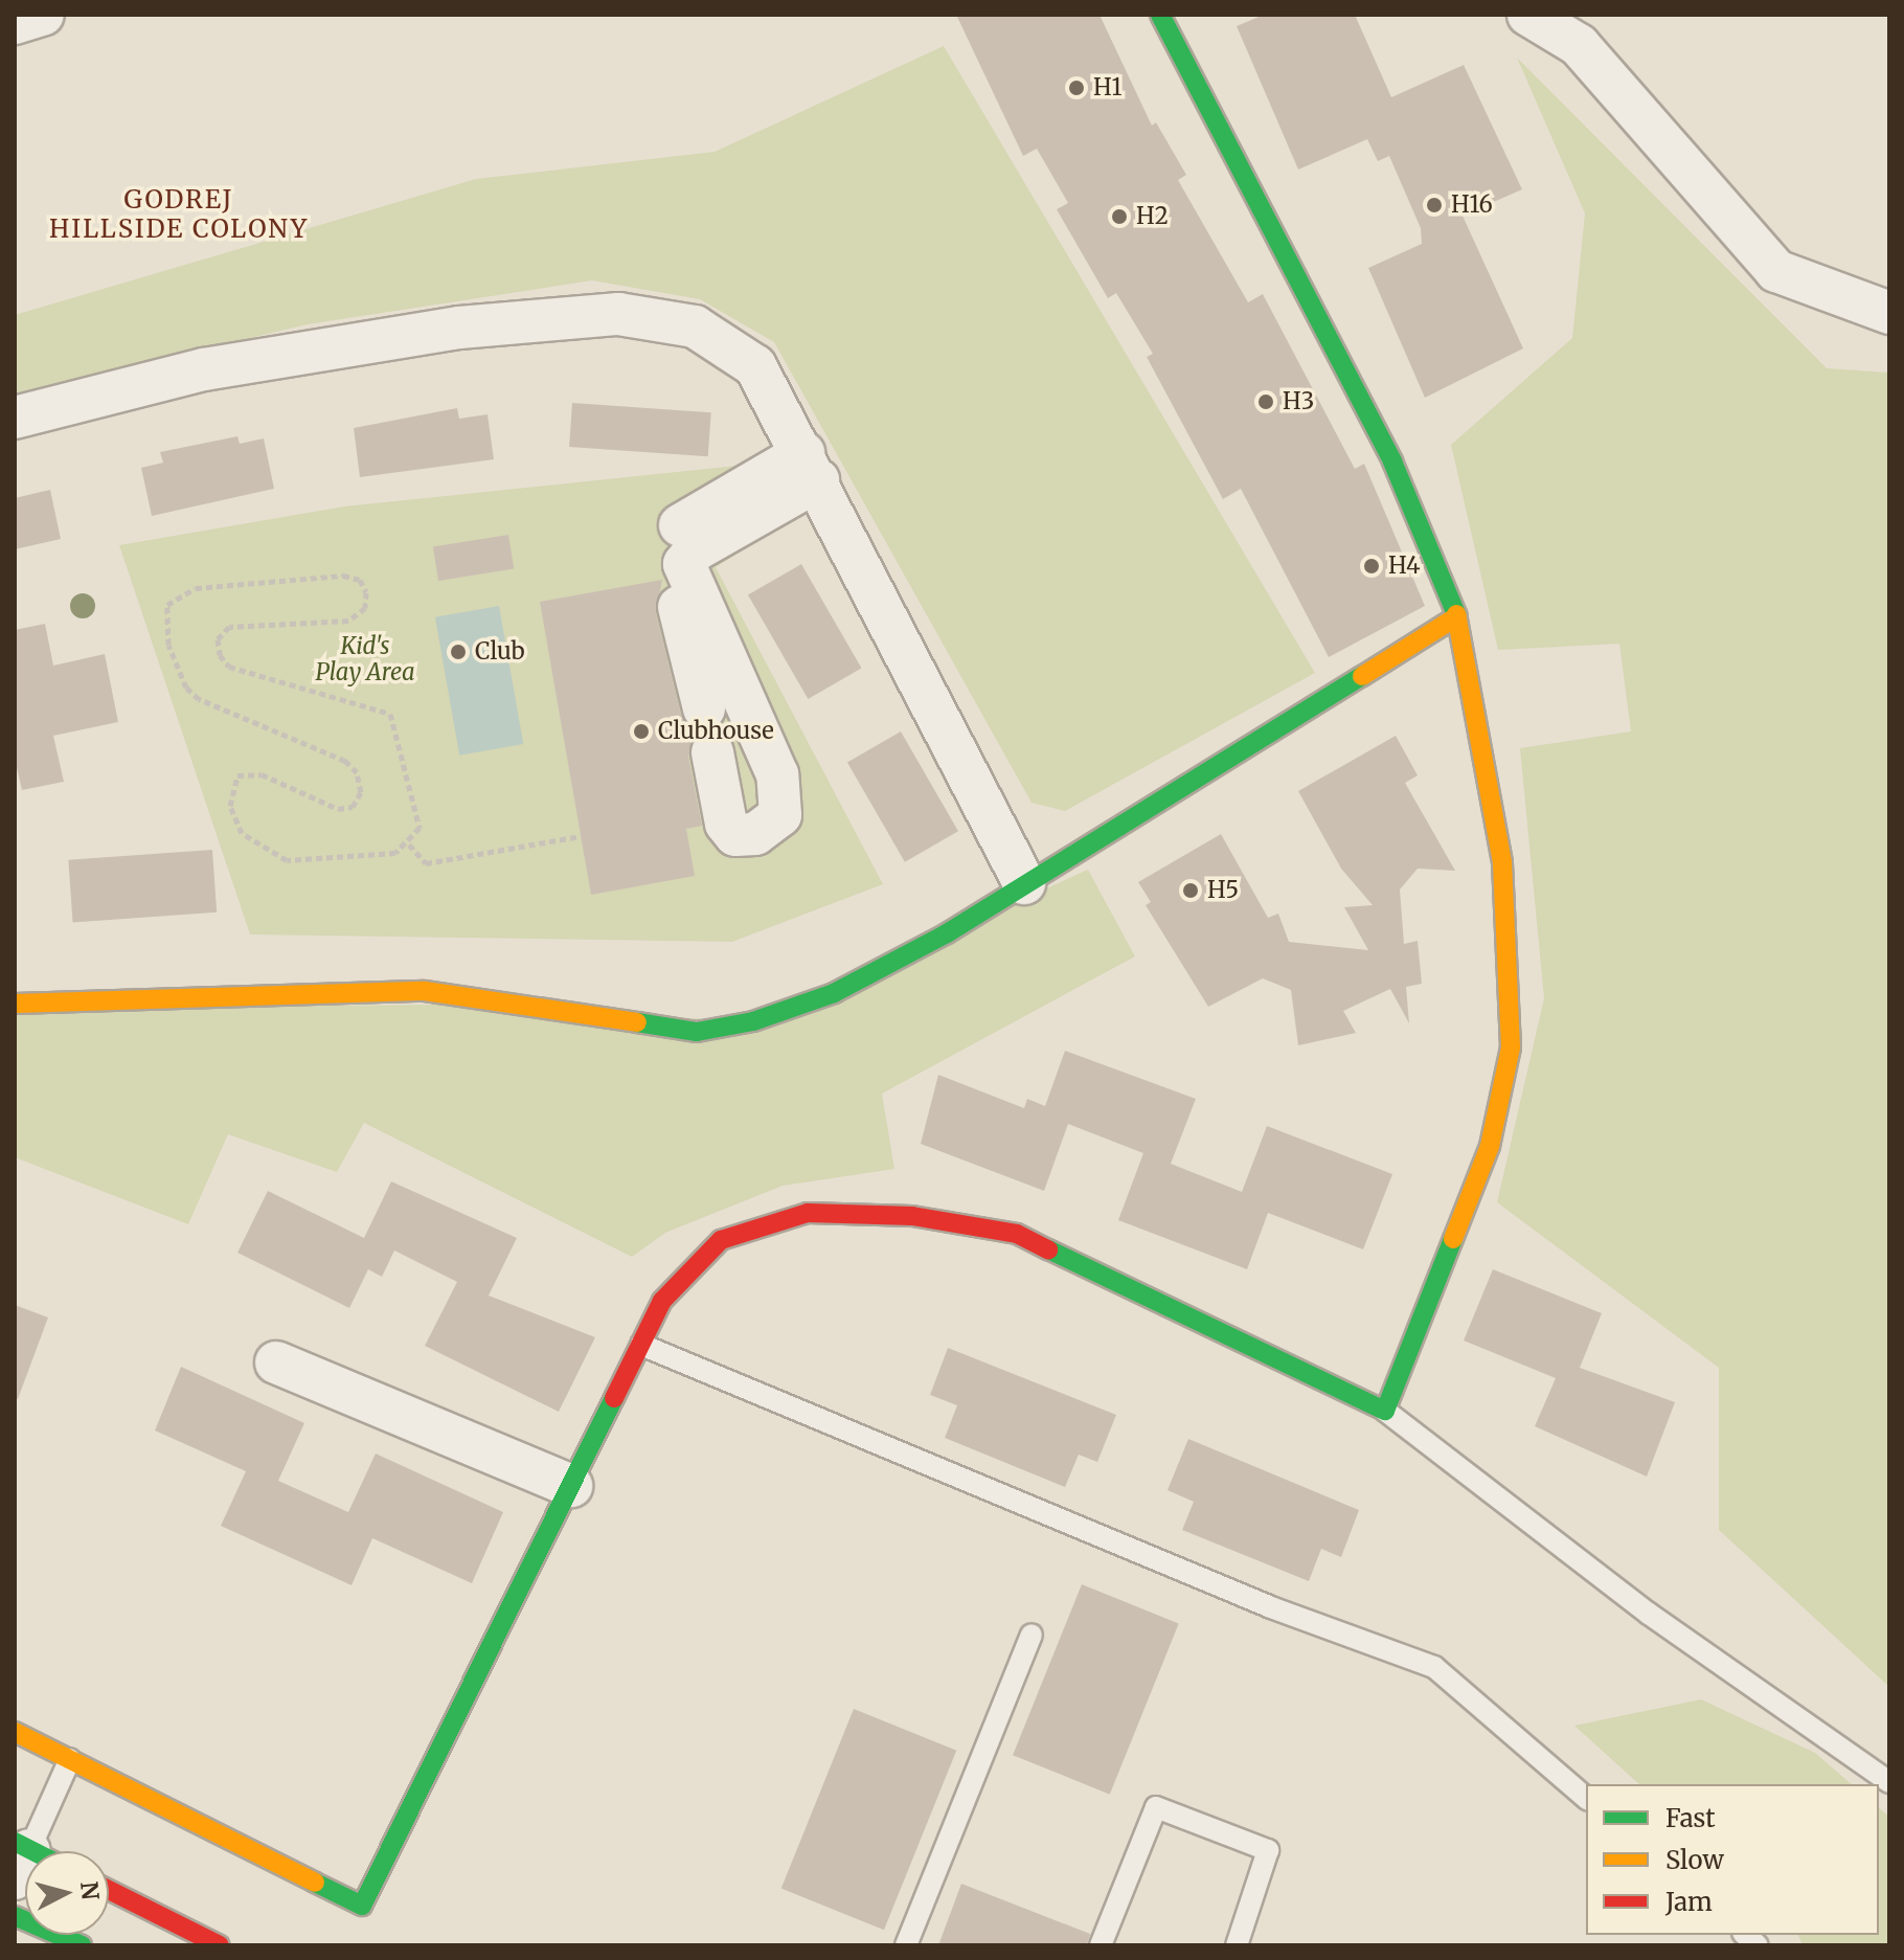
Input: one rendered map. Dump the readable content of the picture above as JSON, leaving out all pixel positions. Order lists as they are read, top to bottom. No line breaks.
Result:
{"districts":["GODREJ HILLSIDE COLONY"],"parks":["Kid's Play Area"],"places":["H1","H16","H2","H3","H4","Club","Clubhouse","H5"],"legend":["Fast","Slow","Jam"],"north":"right"}
